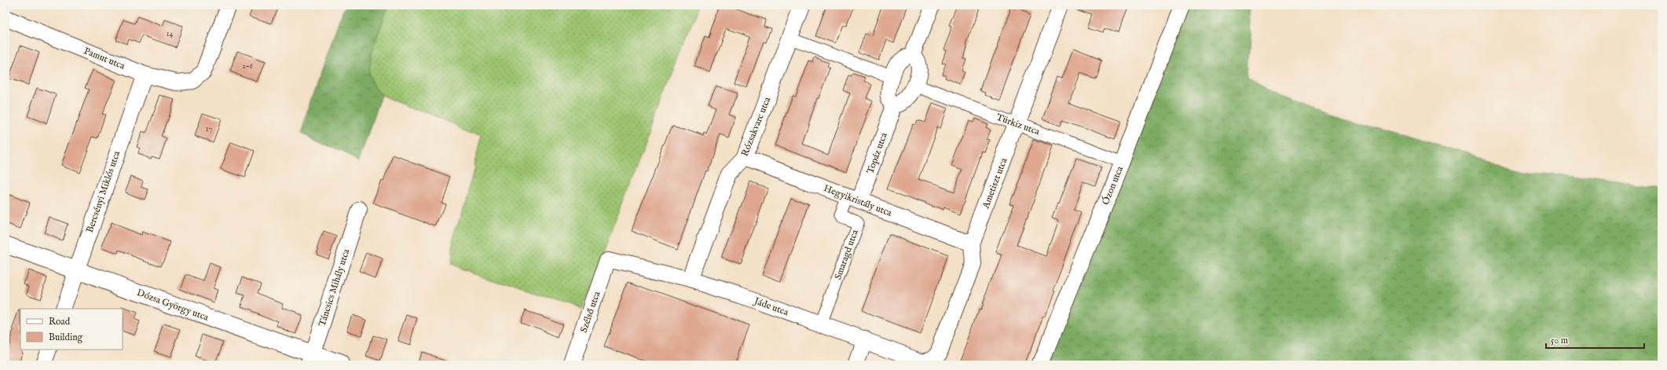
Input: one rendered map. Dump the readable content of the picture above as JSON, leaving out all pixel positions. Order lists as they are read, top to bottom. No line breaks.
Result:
{"streets":{"street":["Pamut utca","Türkiz utca","Rózsakvarc utca","Topáz utca","Ametiszt utca","Ózon utca","Bercsényi Miklós utca","Hegyikristály utca","Smaragd utca","Táncsics Mihály utca","Dózsa György utca","Jáde utca","Szélső utca"]},"crossings":[["Pamut utca","Bercsényi Miklós utca"],["Türkiz utca","Ametiszt utca"],["Türkiz utca","Ózon utca"],["Rózsakvarc utca","Hegyikristály utca"],["Rózsakvarc utca","Jáde utca"],["Topáz utca","Hegyikristály utca"],["Topáz utca","Smaragd utca"],["Ametiszt utca","Hegyikristály utca"],["Ametiszt utca","Jáde utca"],["Bercsényi Miklós utca","Dózsa György utca"],["Hegyikristály utca","Smaragd utca"],["Smaragd utca","Jáde utca"],["Táncsics Mihály utca","Dózsa György utca"],["Jáde utca","Szélső utca"]],"house_numbers":["14","2-6","17"],"legend":["Road","Building"],"scale_bar":"50 m"}
